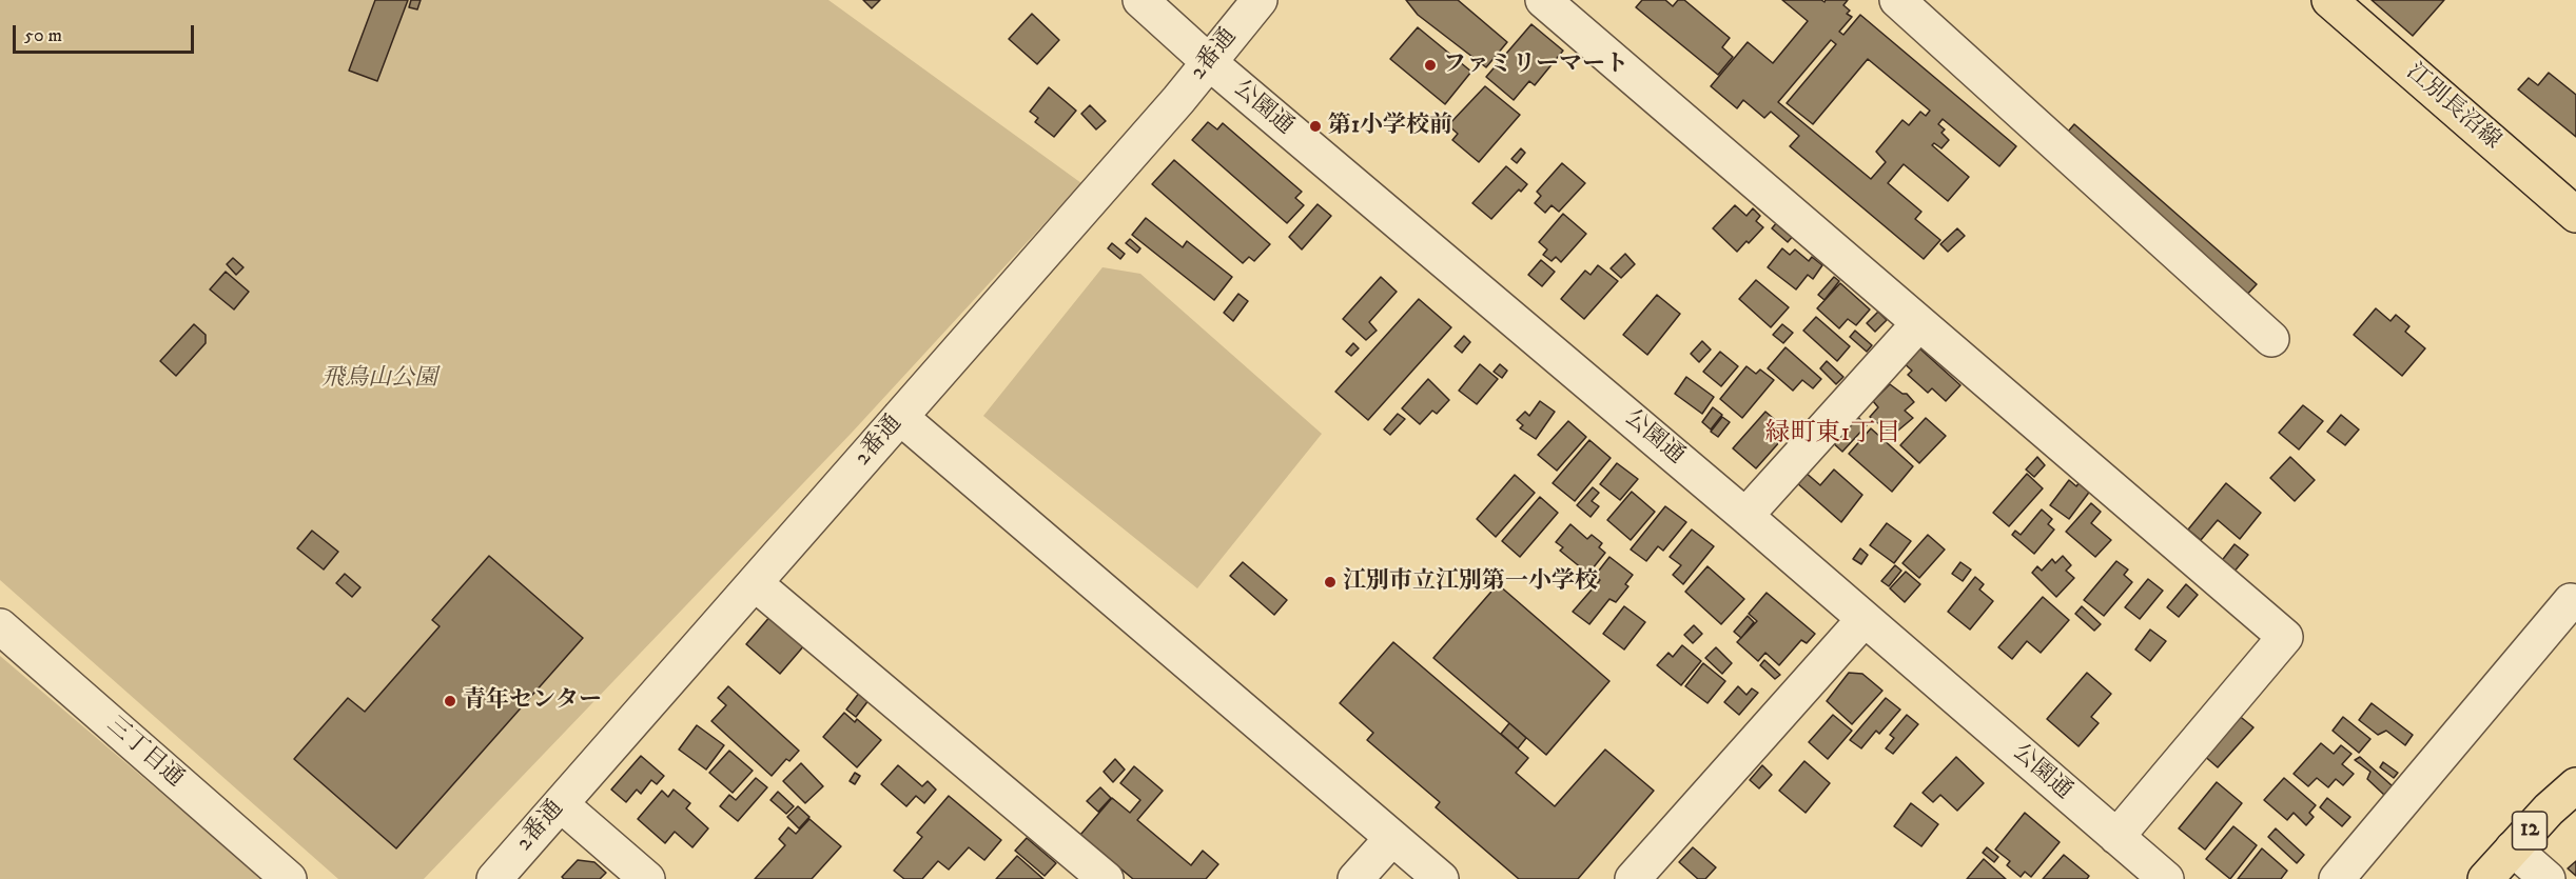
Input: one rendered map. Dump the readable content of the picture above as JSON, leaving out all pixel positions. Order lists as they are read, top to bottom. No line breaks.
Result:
{"streets":{"main road":["江別長沼線","12"],"street":["2番通","公園通","三丁目通"]},"crossings":[["2番通","公園通"]],"districts":["緑町東1丁目"],"parks":["飛鳥山公園"],"places":["ファミリーマート","第1小学校前","江別市立江別第一小学校","青年センター"],"scale_bar":"50 m"}
